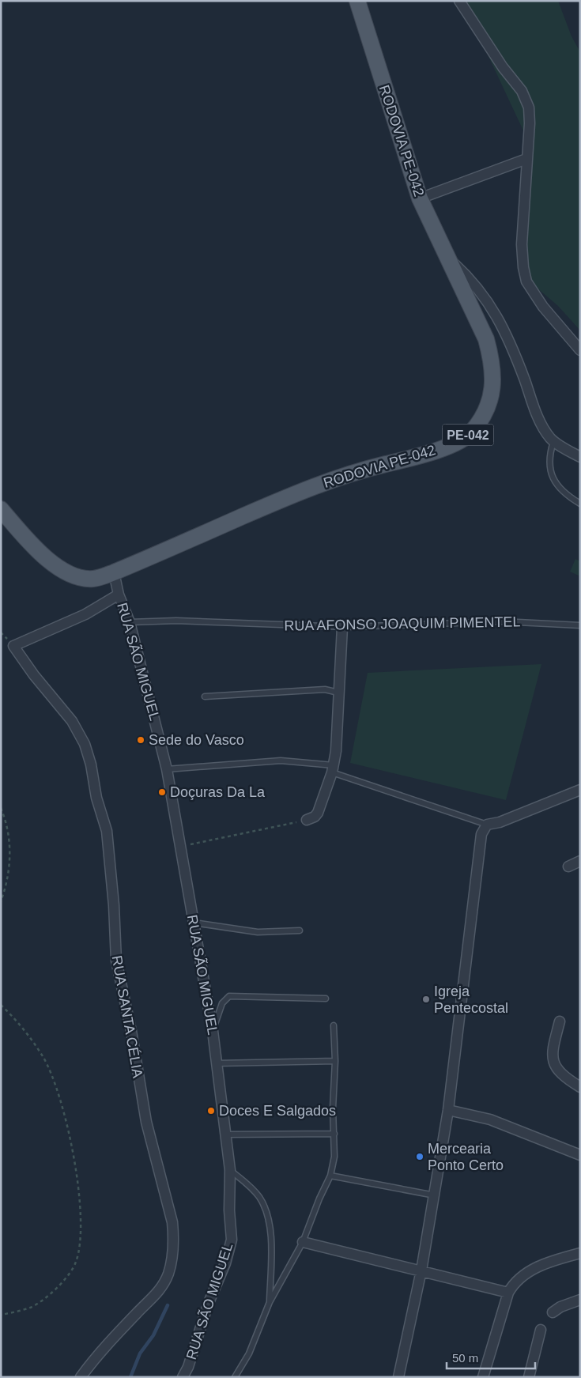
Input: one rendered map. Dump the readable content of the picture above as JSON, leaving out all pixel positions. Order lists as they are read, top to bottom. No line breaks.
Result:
{"streets":{"main road":["RODOVIA PE-042","PE-042"],"street":["RUA SÃO MIGUEL","RUA SANTA CÉLIA"],"lane":["RUA AFONSO JOAQUIM PIMENTEL"]},"crossings":[["RODOVIA PE-042","RUA SÃO MIGUEL"],["RUA AFONSO JOAQUIM PIMENTEL","RUA SÃO MIGUEL"],["RUA SÃO MIGUEL","RUA SANTA CÉLIA"]],"places":["Sede do Vasco","Doçuras Da La","Igreja Pentecostal","Doces E Salgados","Mercearia Ponto Certo"],"scale_bar":"50 m"}
